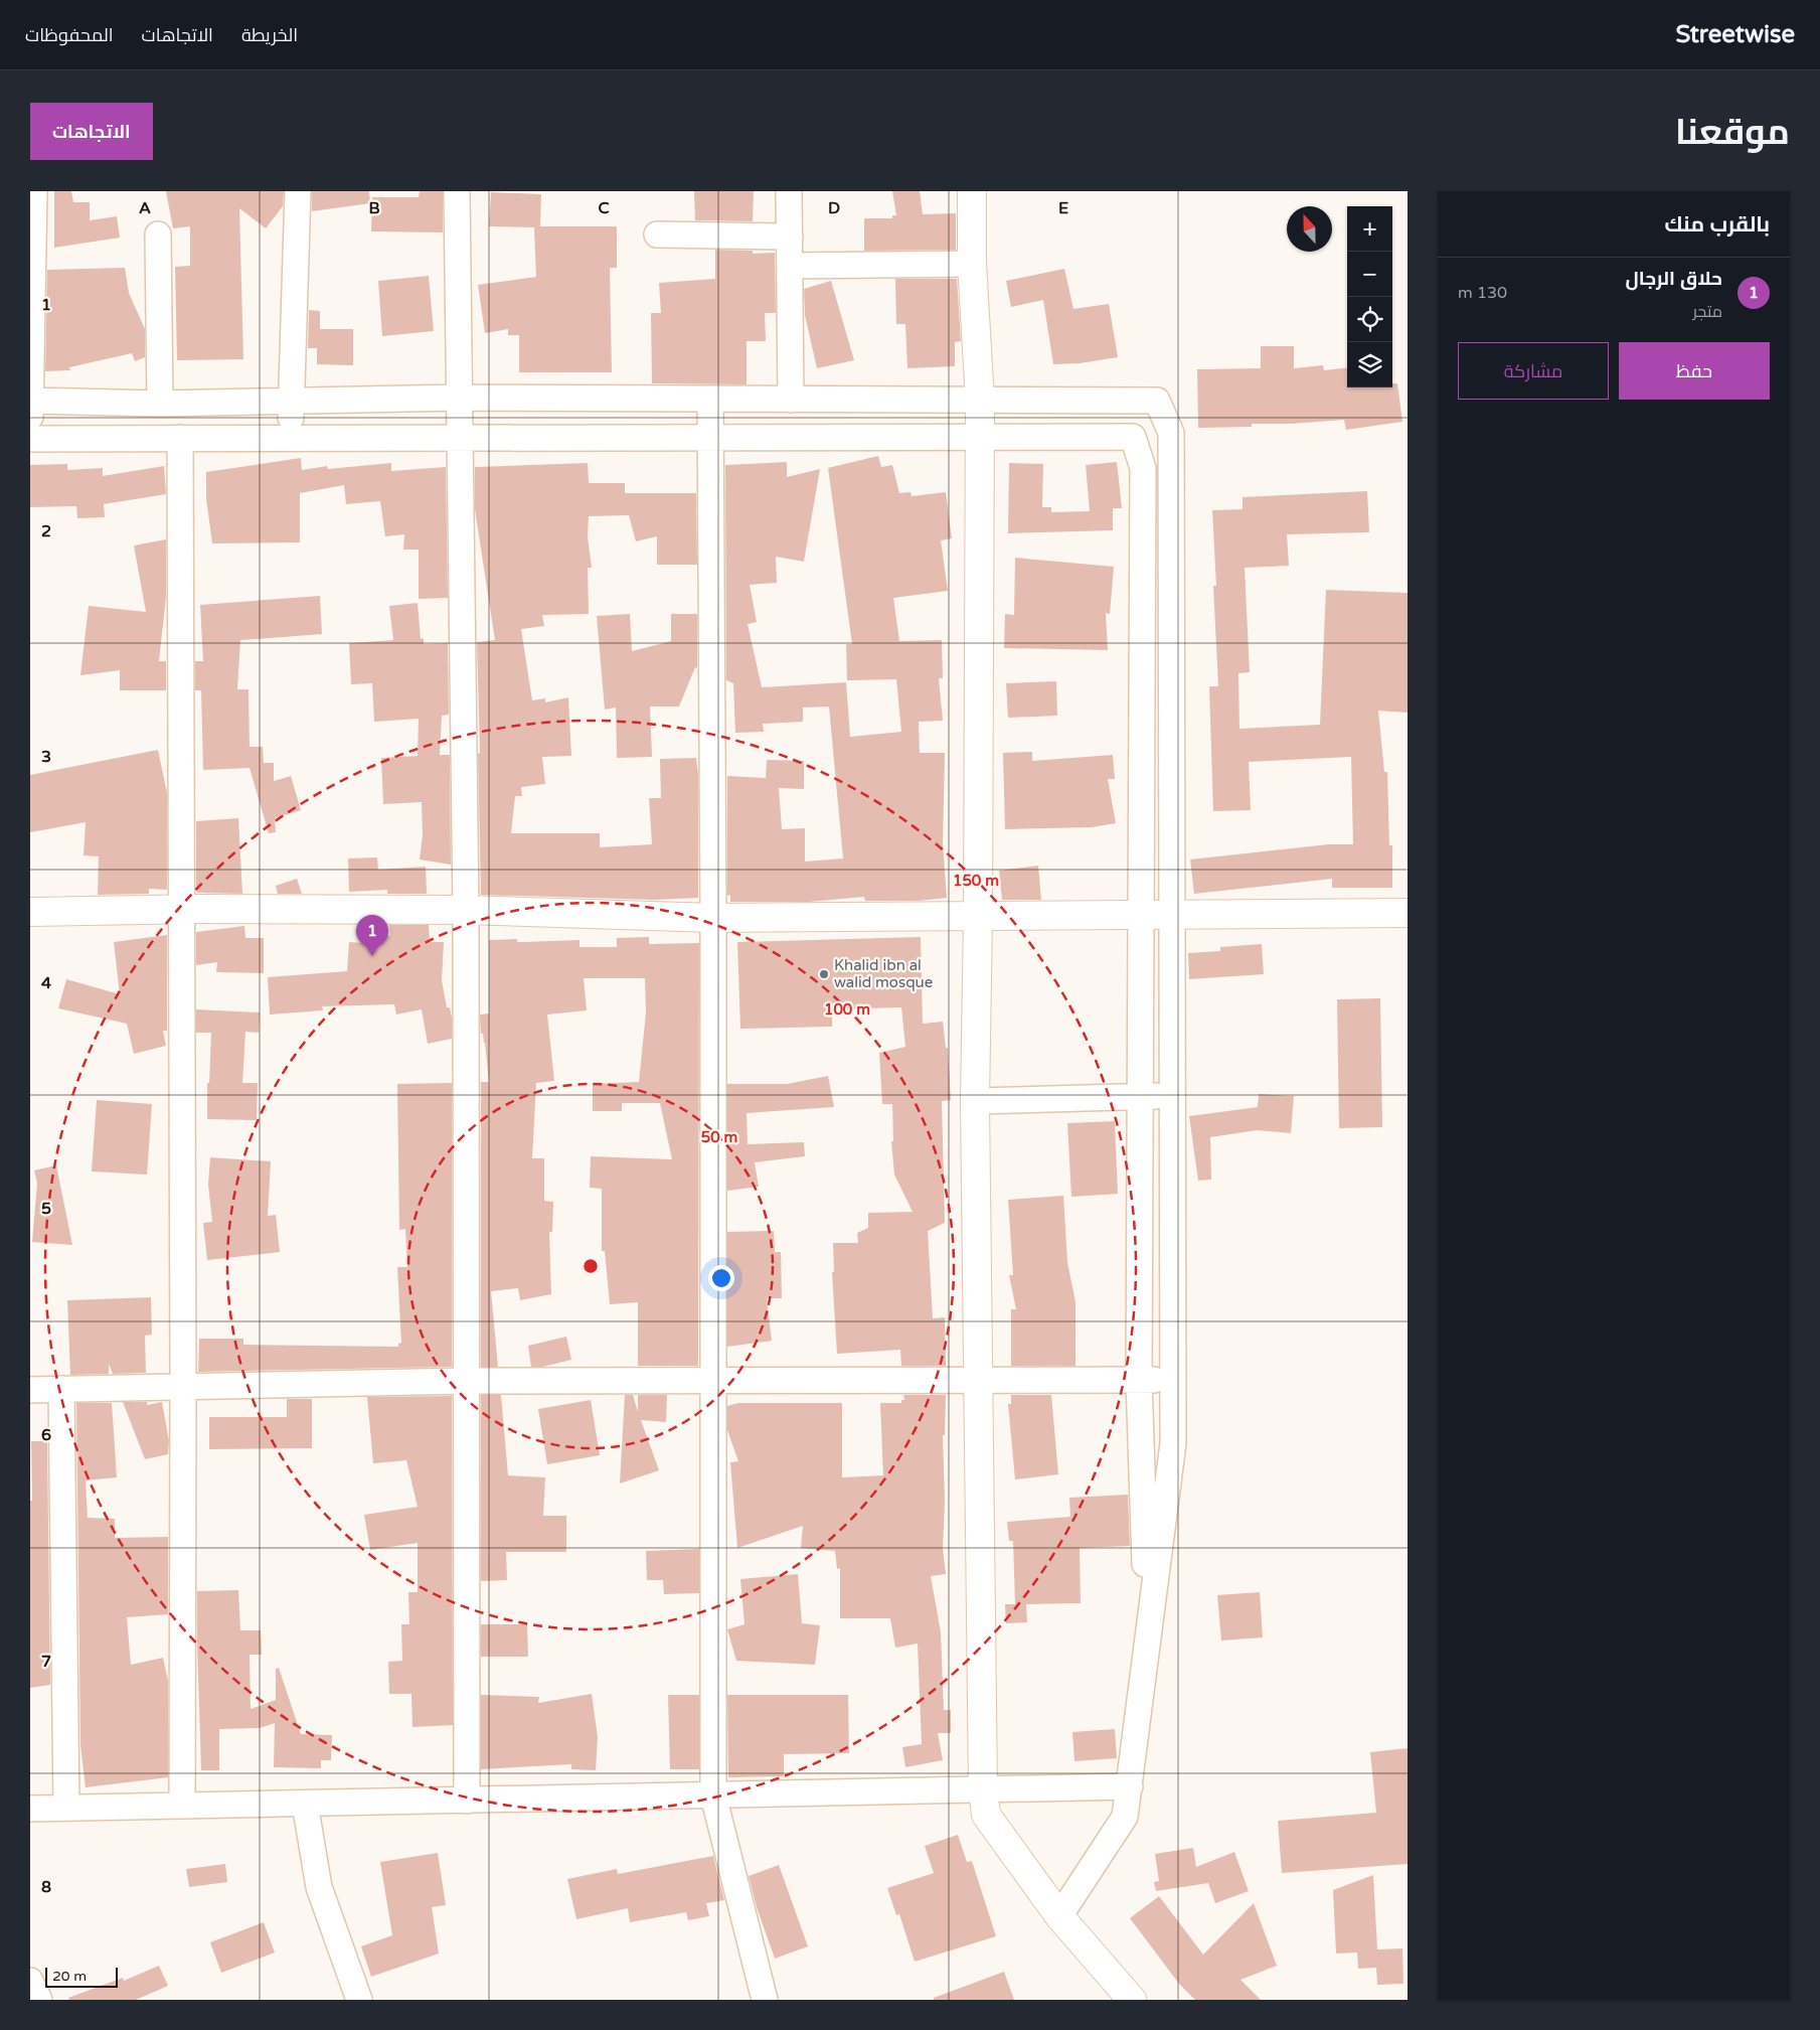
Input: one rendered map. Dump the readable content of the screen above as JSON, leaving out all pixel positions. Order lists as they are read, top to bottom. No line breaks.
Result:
{"places":["Khalid ibn al walid mosque"],"scale_bar":"20 m","north":"top","page":{"header":"Streetwise","nav":["الخريطة","الاتجاهات","المحفوظات"],"title":"موقعنا","buttons":["الاتجاهات",["حفظ","مشاركة"]],"heading":"بالقرب منك","map_buttons":["+","−"],"list":[{"mark":"1","name":"حلاق الرجال","note":"متجر","value":"130 m"}],"pins":"1","scale":"20 m"},"grid":{"columns":["A","B","C","D","E"],"rows":["1","2","3","4","5","6","7","8"]},"rings":["150 m","100 m","50 m"]}
